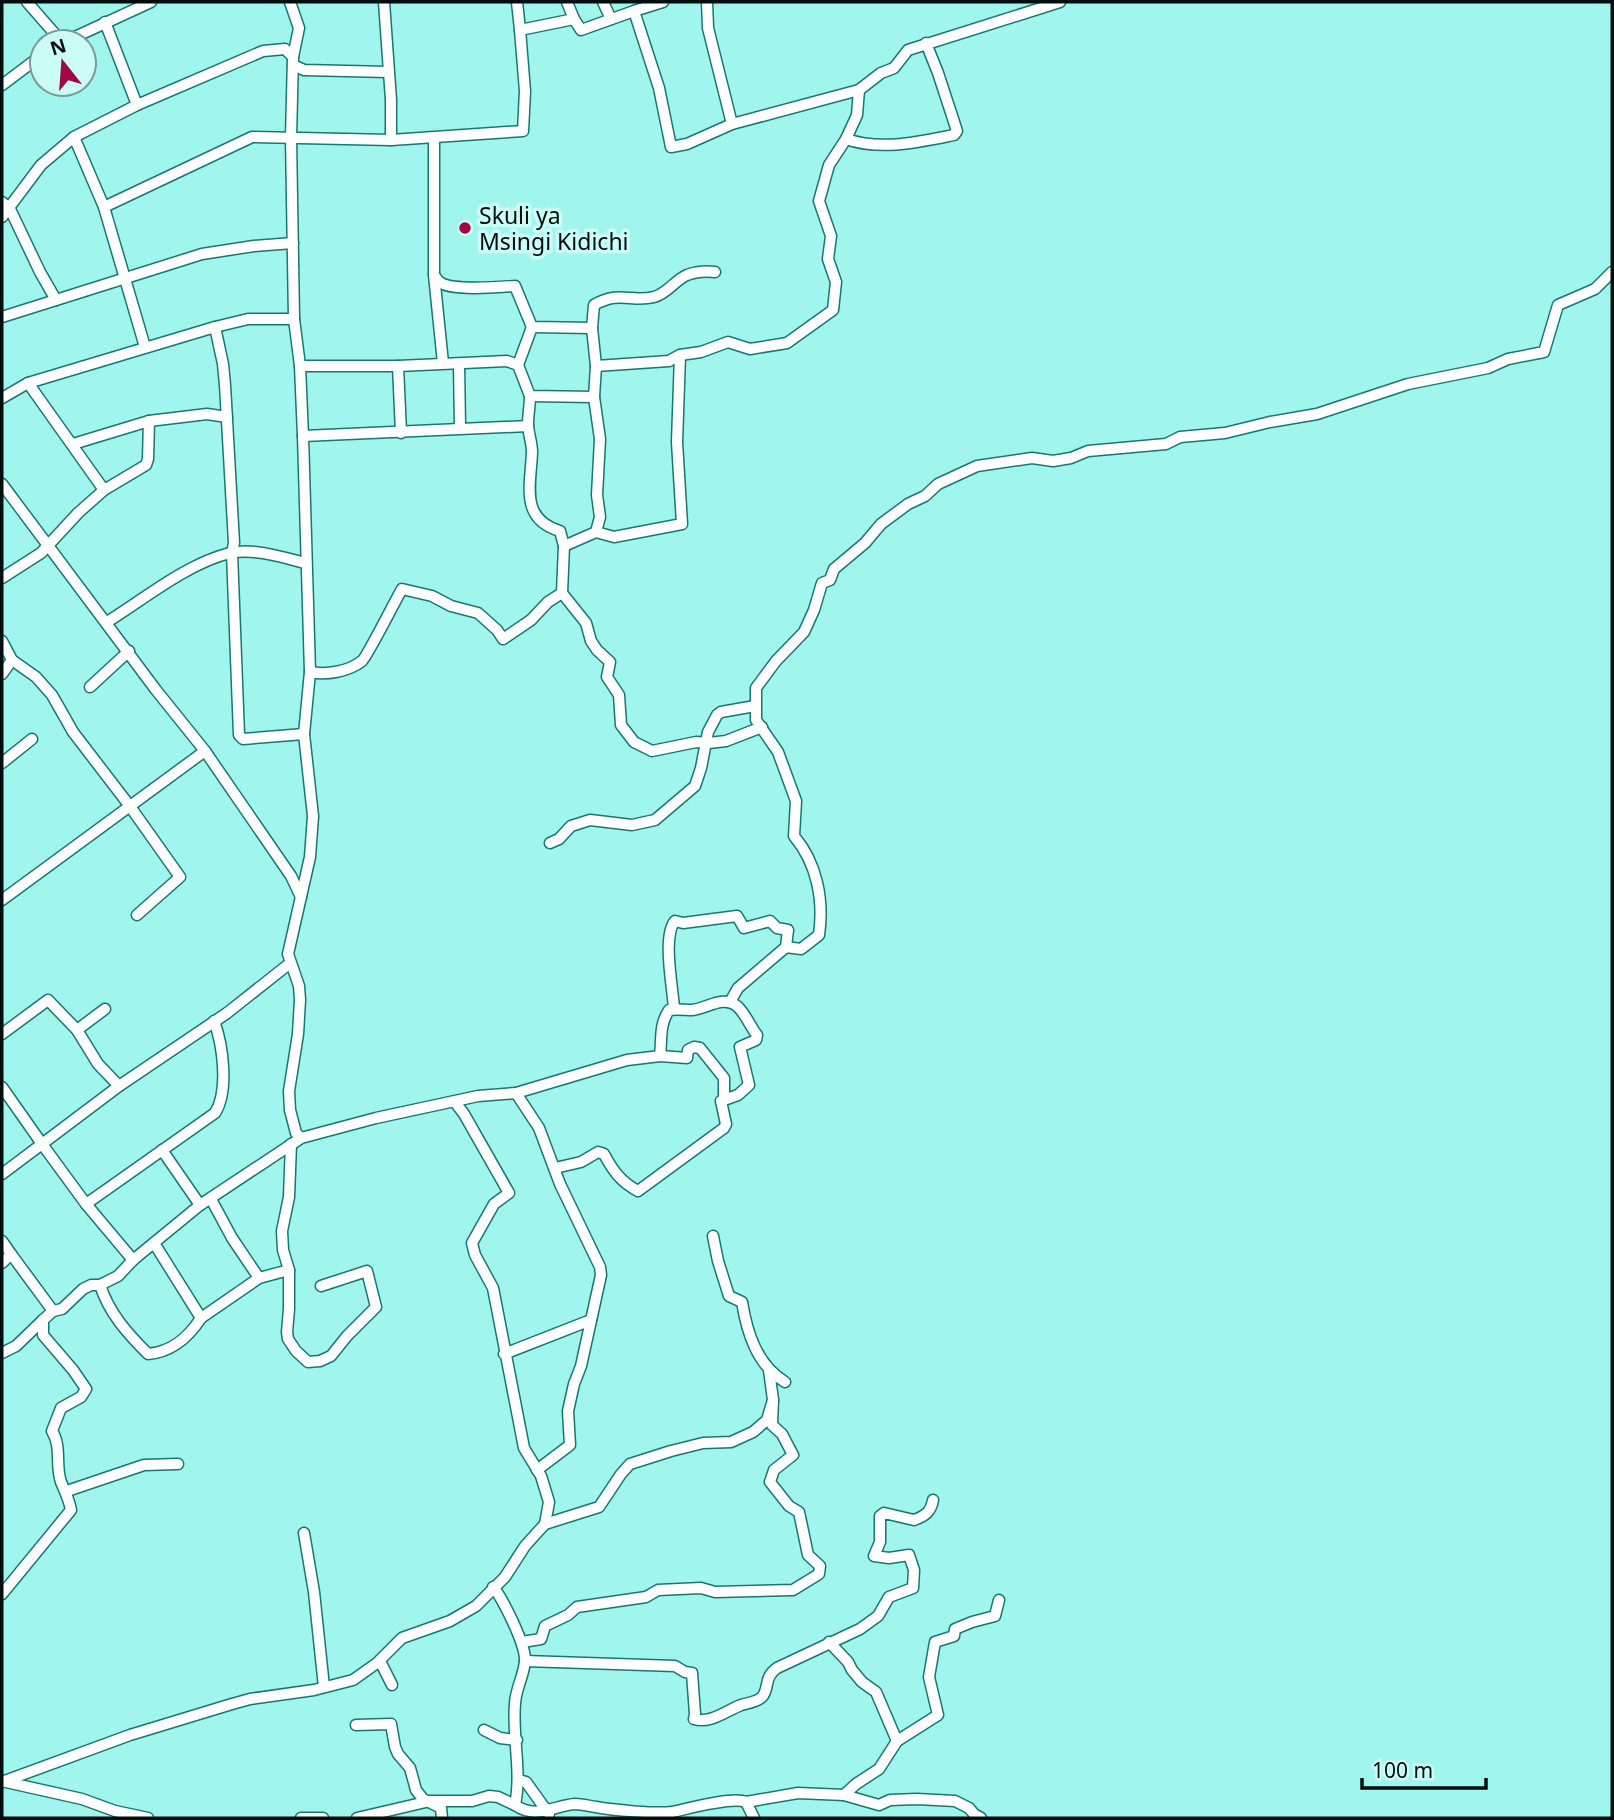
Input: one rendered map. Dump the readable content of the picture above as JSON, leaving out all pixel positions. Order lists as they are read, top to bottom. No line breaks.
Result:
{"places":["Skuli ya Msingi Kidichi"],"scale_bar":"100 m","north":"top"}
